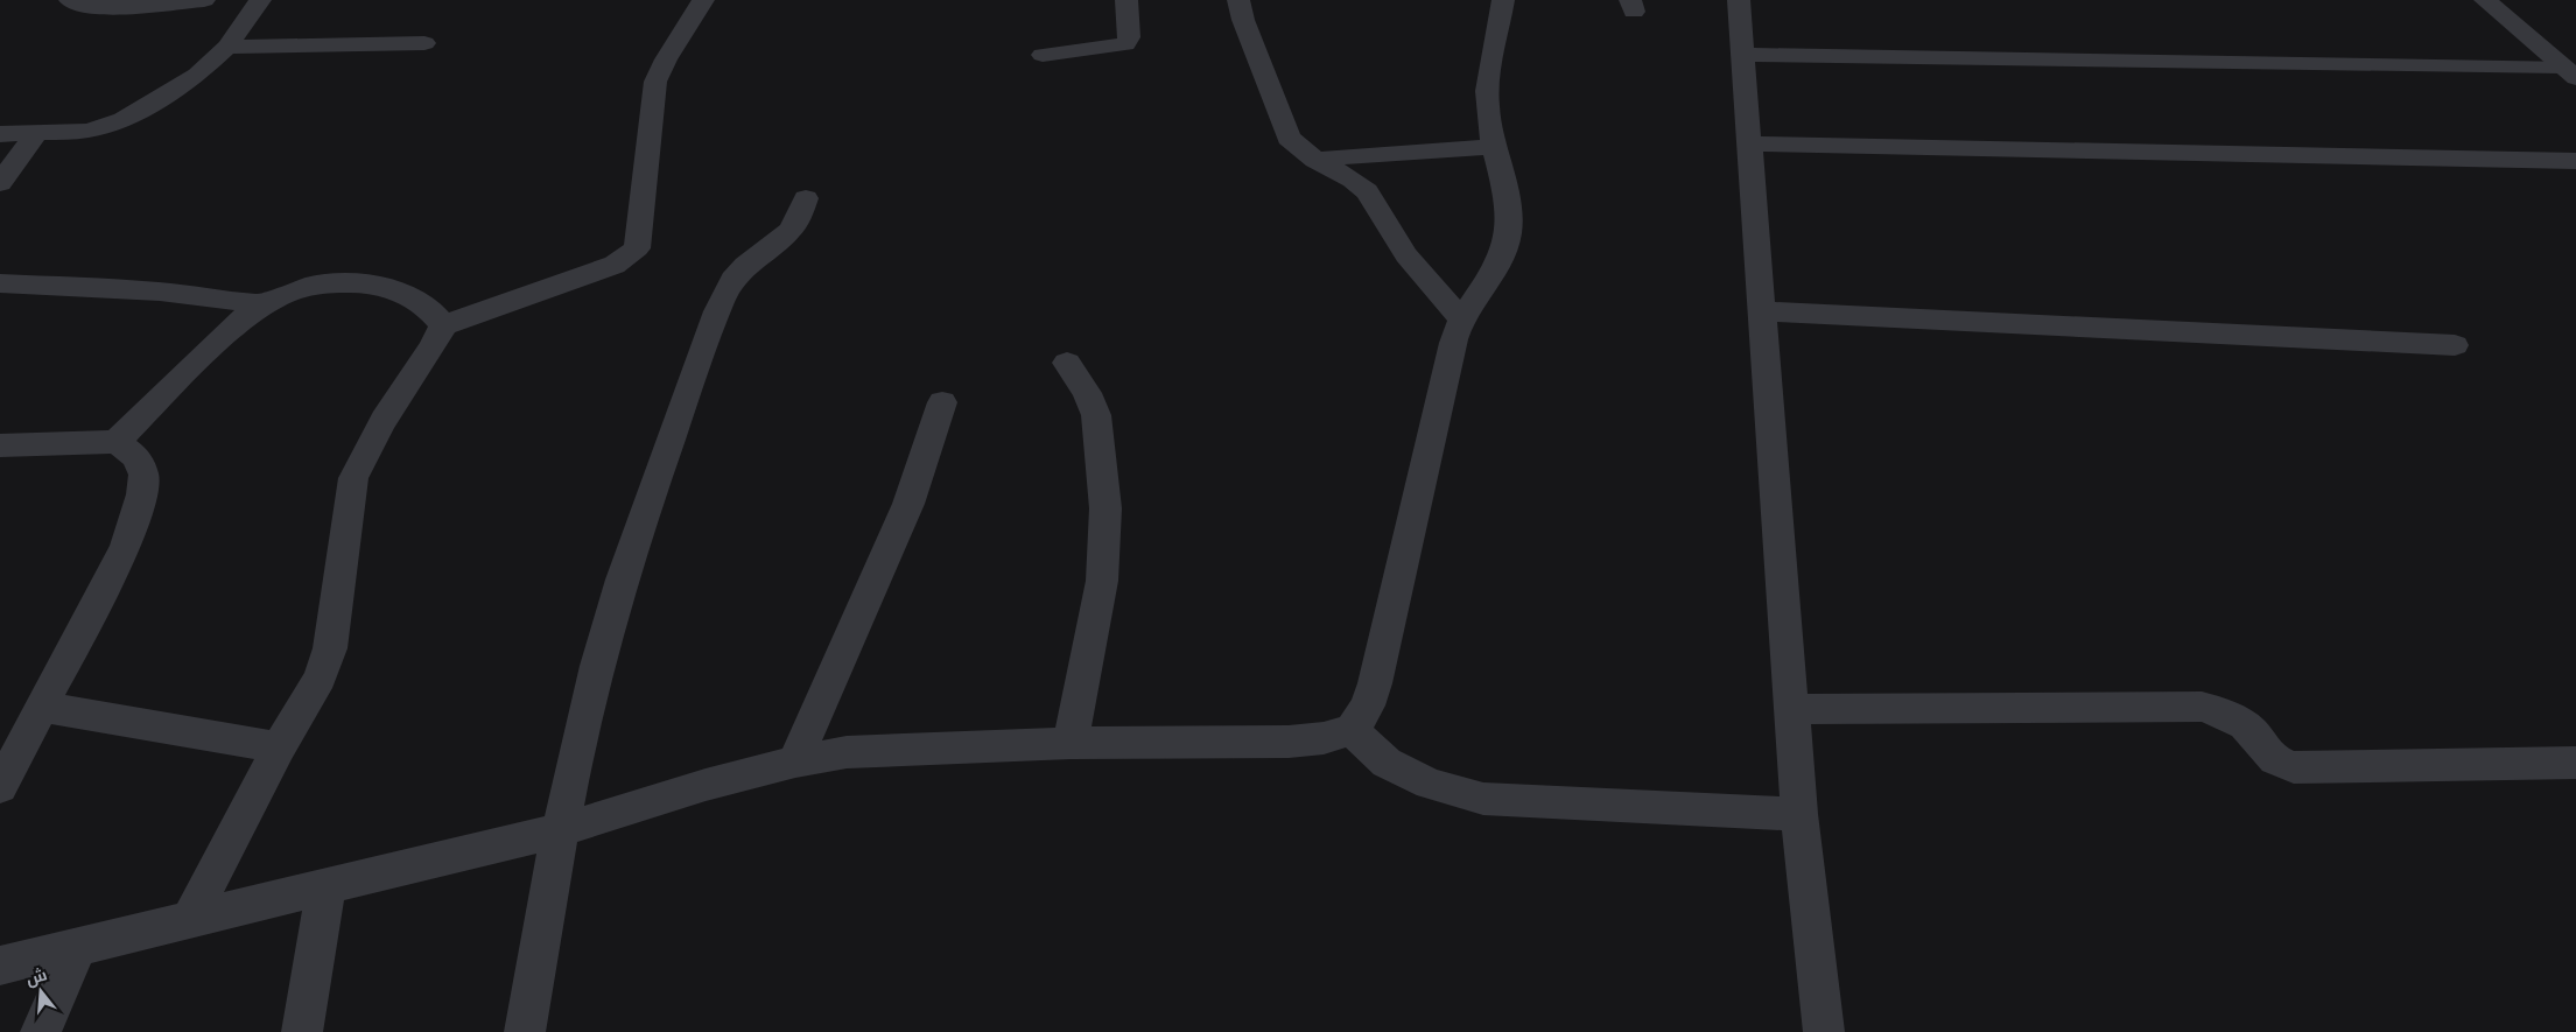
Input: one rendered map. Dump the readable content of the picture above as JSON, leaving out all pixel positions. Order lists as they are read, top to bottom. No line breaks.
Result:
{"north":"top"}
